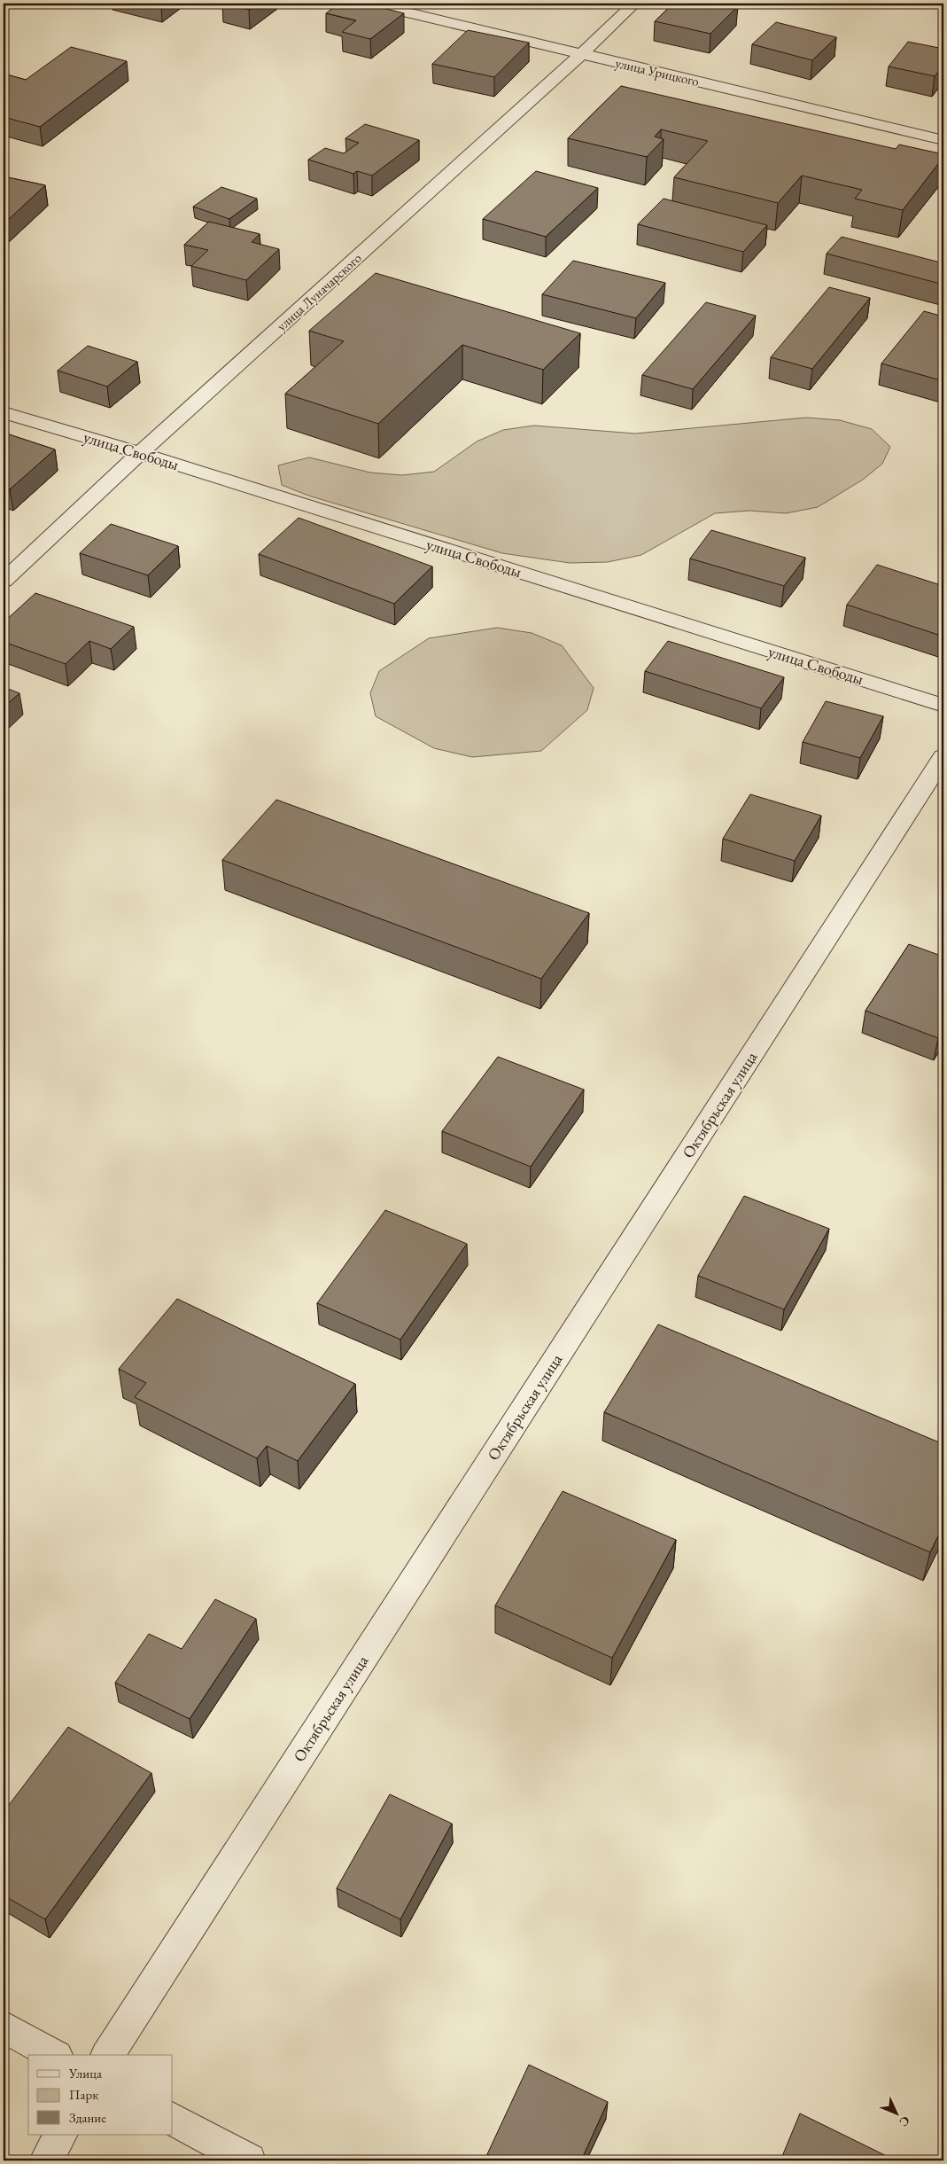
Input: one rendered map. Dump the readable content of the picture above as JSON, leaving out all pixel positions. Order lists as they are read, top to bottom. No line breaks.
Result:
{"streets":{"street":["улица Урицкого","улица Луначарского","улица Свободы","Октябрьская улица"]},"crossings":[["улица Урицкого","улица Луначарского"],["улица Луначарского","улица Свободы"]],"legend":["Улица","Парк","Здание"],"north":"bottom right"}
